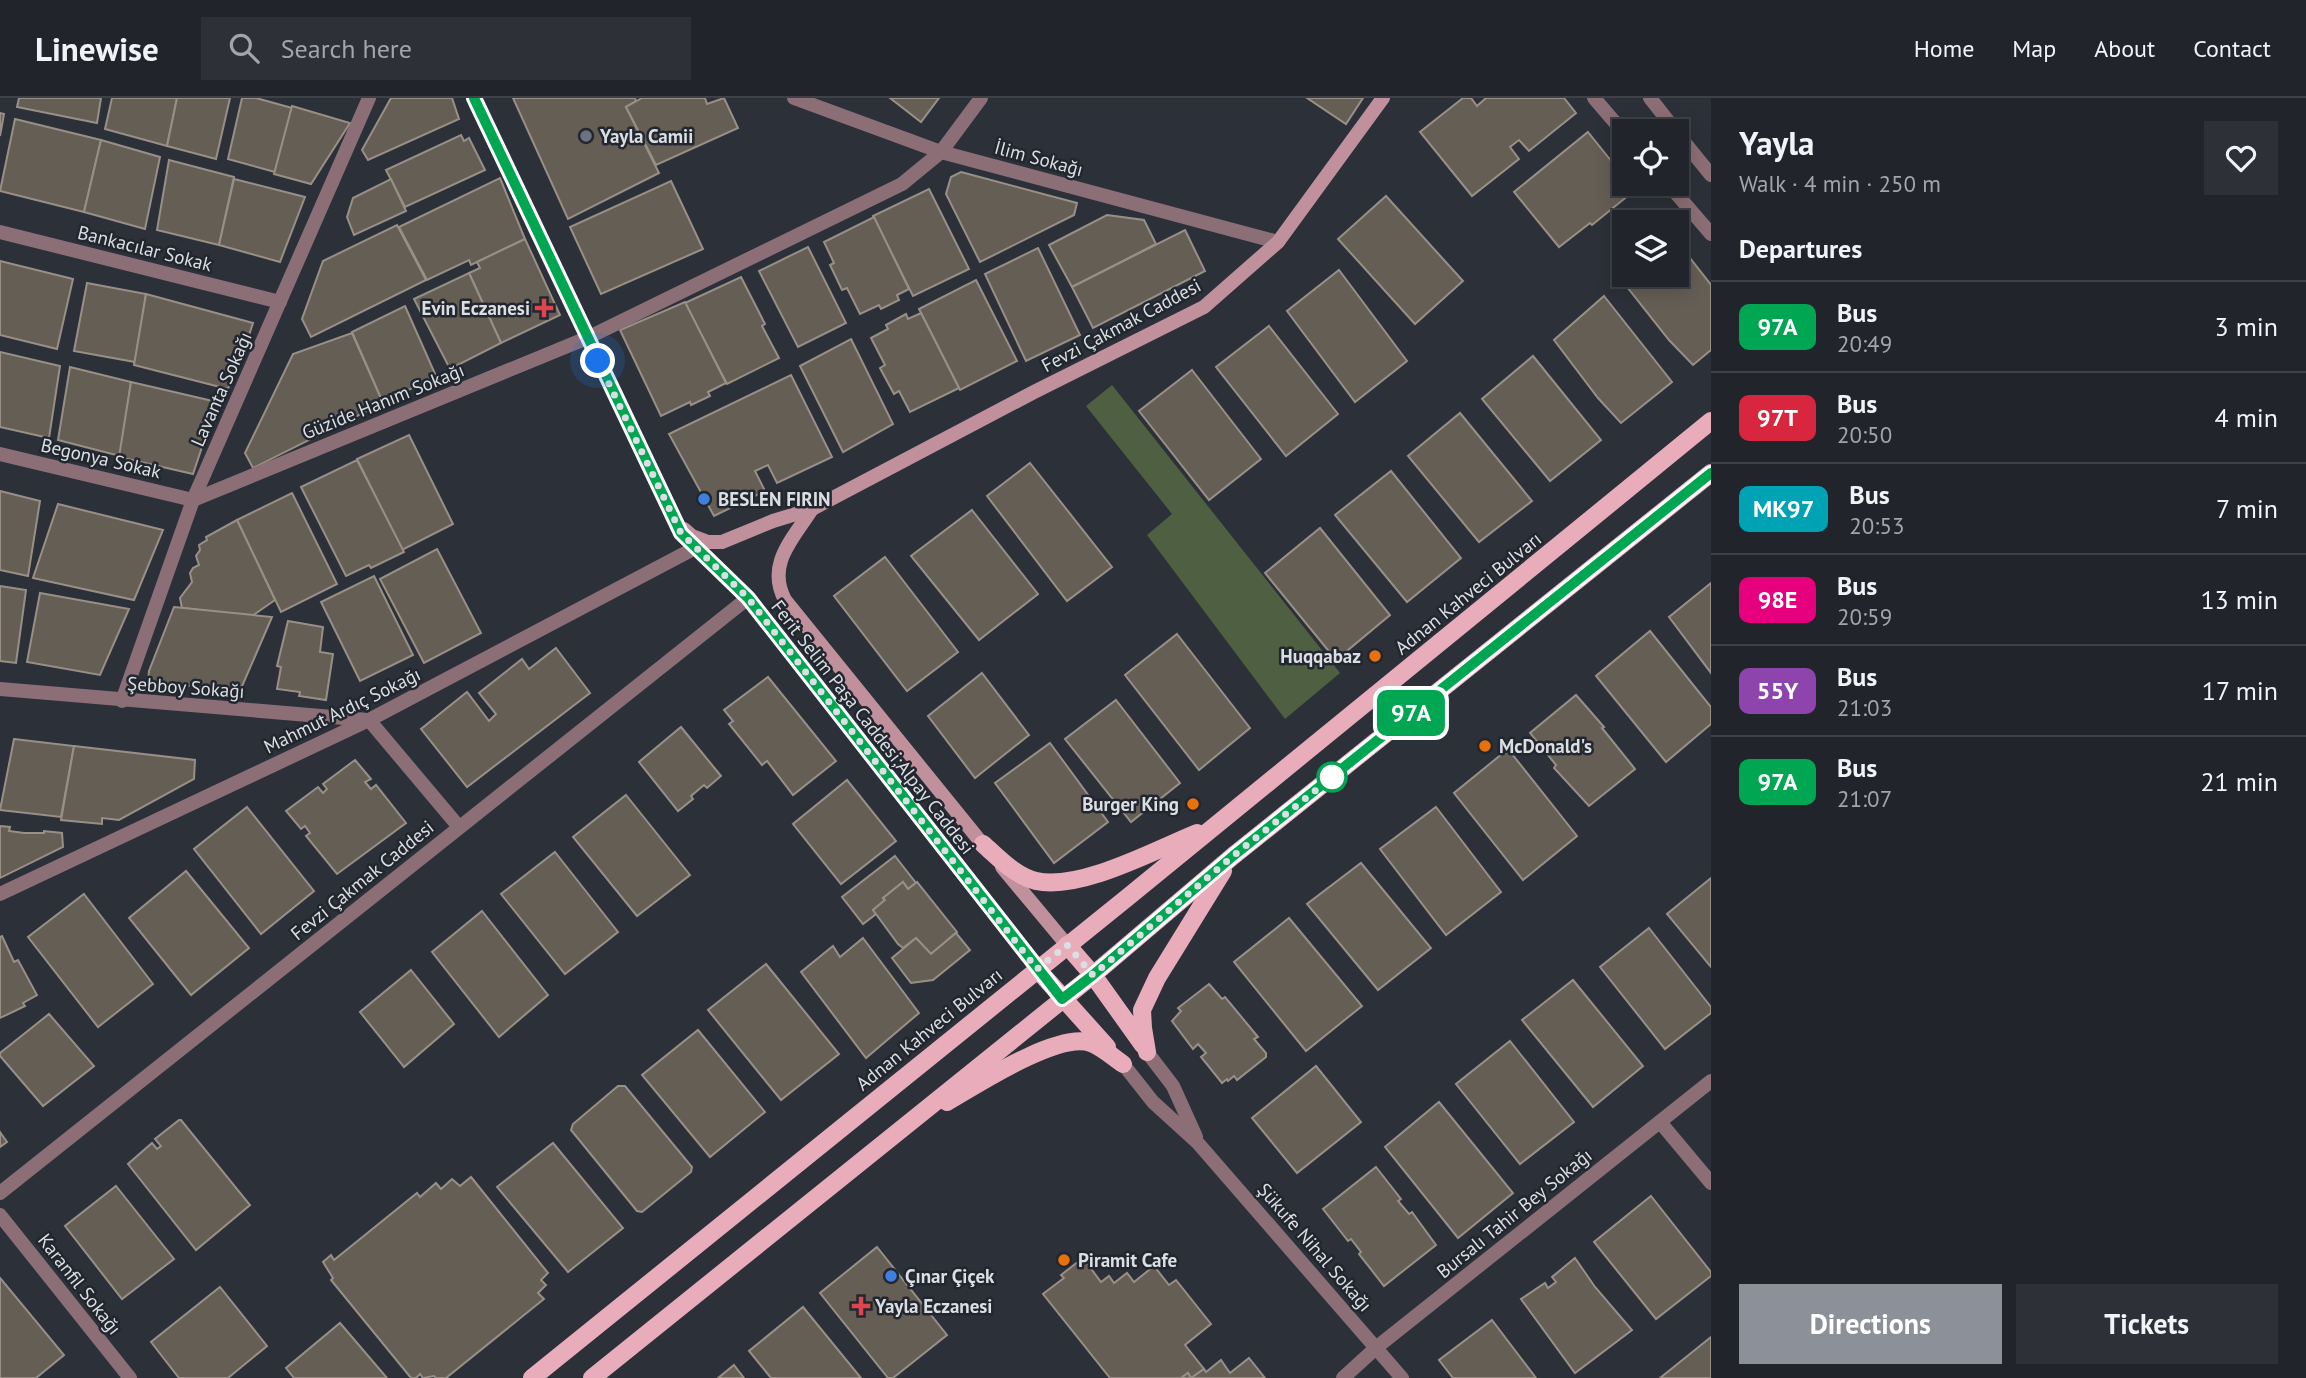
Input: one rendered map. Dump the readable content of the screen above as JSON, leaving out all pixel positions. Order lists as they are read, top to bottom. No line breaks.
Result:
{"streets":{"main road":["Fevzi Çakmak Caddesi","Adnan Kahveci Bulvarı","Ferit Selim Paşa Caddesi;Alpay Caddesi"],"street":["İlim Sokağı","Bankacılar Sokak","Lavanta Sokağı","Güzide Hanım Sokağı","Begonya Sokak","Şebboy Sokağı","Mahmut Ardıç Sokağı","Bursalı Tahir Bey Sokağı","Şükufe Nihal Sokağı","Karanfil Sokağı"]},"crossings":[["İlim Sokağı","Fevzi Çakmak Caddesi"],["İlim Sokağı","Güzide Hanım Sokağı"],["Bankacılar Sokak","Lavanta Sokağı"],["Fevzi Çakmak Caddesi","Ferit Selim Paşa Caddesi;Alpay Caddesi"],["Lavanta Sokağı","Güzide Hanım Sokağı"],["Lavanta Sokağı","Begonya Sokak"],["Lavanta Sokağı","Şebboy Sokağı"],["Güzide Hanım Sokağı","Begonya Sokak"],["Güzide Hanım Sokağı","Ferit Selim Paşa Caddesi;Alpay Caddesi"],["Adnan Kahveci Bulvarı","Ferit Selim Paşa Caddesi;Alpay Caddesi"],["Şebboy Sokağı","Mahmut Ardıç Sokağı"],["Mahmut Ardıç Sokağı","Ferit Selim Paşa Caddesi;Alpay Caddesi"],["Bursalı Tahir Bey Sokağı","Şükufe Nihal Sokağı"]],"places":{"other":["Yayla Camii","BESLEN FIRIN","Huqqabaz","McDonald's","Burger King","Piramit Cafe","Çınar Çiçek"],"health":["Evin Eczanesi","Yayla Eczanesi"]},"lines":["bus line 97A"],"page":{"header":"Linewise","search":"Search here","nav":["Home","Map","About","Contact"],"on_map":"97A","heading":[["Yayla","Walk · 4 min · 250 m"],"Departures"],"list":[{"mark":"97A","name":"Bus","note":"20:49","value":"3 min"},{"mark":"97T","name":"Bus","note":"20:50","value":"4 min"},{"mark":"MK97","name":"Bus","note":"20:53","value":"7 min"},{"mark":"98E","name":"Bus","note":"20:59","value":"13 min"},{"mark":"55Y","name":"Bus","note":"21:03","value":"17 min"},{"mark":"97A","name":"Bus","note":"21:07","value":"21 min"}],"buttons":["Directions","Tickets"]}}
